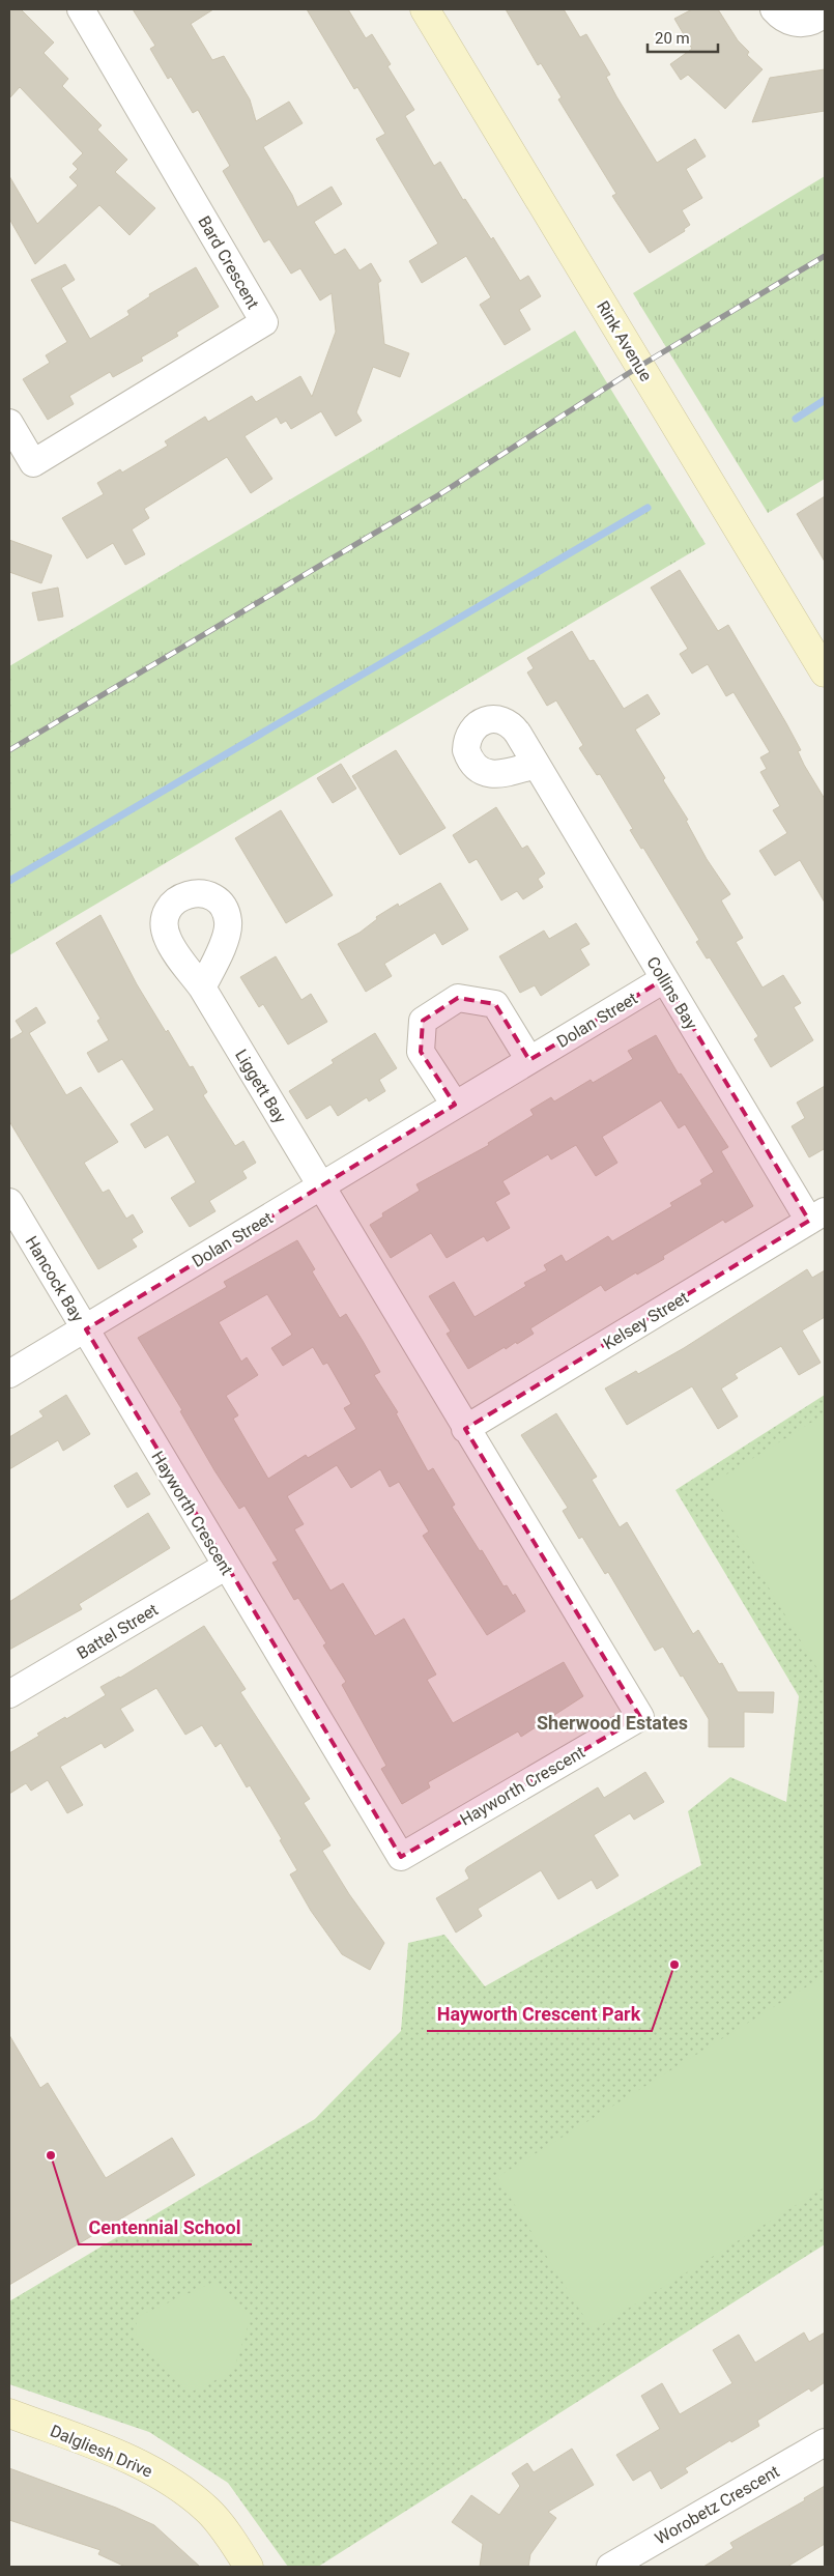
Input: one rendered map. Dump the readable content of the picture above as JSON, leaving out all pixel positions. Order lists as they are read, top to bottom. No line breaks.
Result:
{"streets":{"street":["Bard Crescent","Rink Avenue","Collins Bay","Dolan Street","Liggett Bay","Hancock Bay","Kelsey Street","Hayworth Crescent","Battel Street","Dalgliesh Drive","Worobetz Crescent"]},"crossings":[["Collins Bay","Dolan Street"],["Collins Bay","Kelsey Street"],["Dolan Street","Liggett Bay"],["Dolan Street","Hancock Bay"],["Dolan Street","Hayworth Crescent"],["Liggett Bay","Hayworth Crescent"],["Hancock Bay","Hayworth Crescent"],["Kelsey Street","Hayworth Crescent"],["Hayworth Crescent","Battel Street"]],"districts":["Sherwood Estates"],"places":["Hayworth Crescent Park","Centennial School"],"scale_bar":"20 m"}
